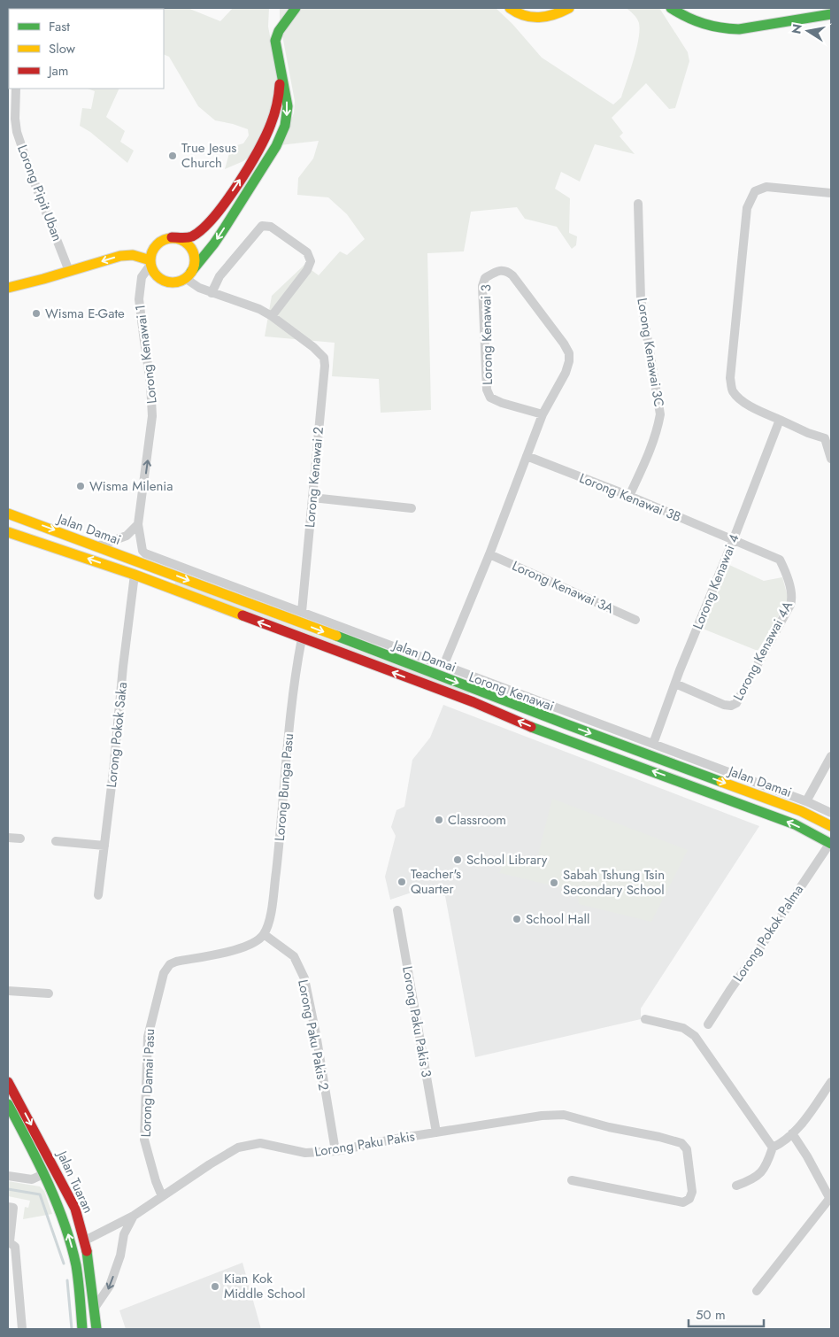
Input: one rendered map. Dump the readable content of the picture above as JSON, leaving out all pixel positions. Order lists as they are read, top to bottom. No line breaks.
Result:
{"streets":{"main road":["Jalan Damai","Jalan Tuaran"],"street":["Lorong Pipit Uban","Lorong Kenawai 3","Lorong Kenawai 3C","Lorong Kenawai 1","Lorong Kenawai 2","Lorong Kenawai 3B","Lorong Kenawai 4","Lorong Kenawai 3A","Lorong Kenawai 4A","Lorong Kenawai","Lorong Pokok Saka","Lorong Bunga Pasu","Lorong Pokok Palma","Lorong Paku Pakis 3","Lorong Paku Pakis 2","Lorong Damai Pasu","Lorong Paku Pakis"]},"crossings":[["Lorong Kenawai 3","Lorong Kenawai 3B"],["Lorong Kenawai 3","Lorong Kenawai 3A"],["Lorong Kenawai 3","Lorong Kenawai"],["Lorong Kenawai 3C","Lorong Kenawai 3B"],["Lorong Kenawai 1","Lorong Kenawai"],["Lorong Kenawai 2","Lorong Kenawai"],["Lorong Kenawai 3B","Lorong Kenawai 4"],["Lorong Kenawai 3B","Lorong Kenawai 4A"],["Jalan Damai","Lorong Pokok Saka"],["Jalan Damai","Lorong Bunga Pasu"],["Jalan Damai","Lorong Pokok Palma"],["Lorong Kenawai 4","Lorong Kenawai 4A"],["Lorong Kenawai 4","Lorong Kenawai"],["Lorong Bunga Pasu","Lorong Paku Pakis 2"],["Lorong Bunga Pasu","Lorong Damai Pasu"],["Lorong Paku Pakis 3","Lorong Paku Pakis"],["Lorong Paku Pakis 2","Lorong Damai Pasu"],["Lorong Paku Pakis 2","Lorong Paku Pakis"],["Lorong Damai Pasu","Lorong Paku Pakis"],["Lorong Paku Pakis","Jalan Tuaran"]],"one_way":["Lorong Kenawai 1"],"places":["True Jesus Church","Wisma E-Gate","Wisma Milenia","Classroom","School Library","Teacher's Quarter","Sabah Tshung Tsin Secondary School","School Hall","Kian Kok Middle School"],"legend":["Fast","Slow","Jam"],"scale_bar":"50 m","north":"left"}
